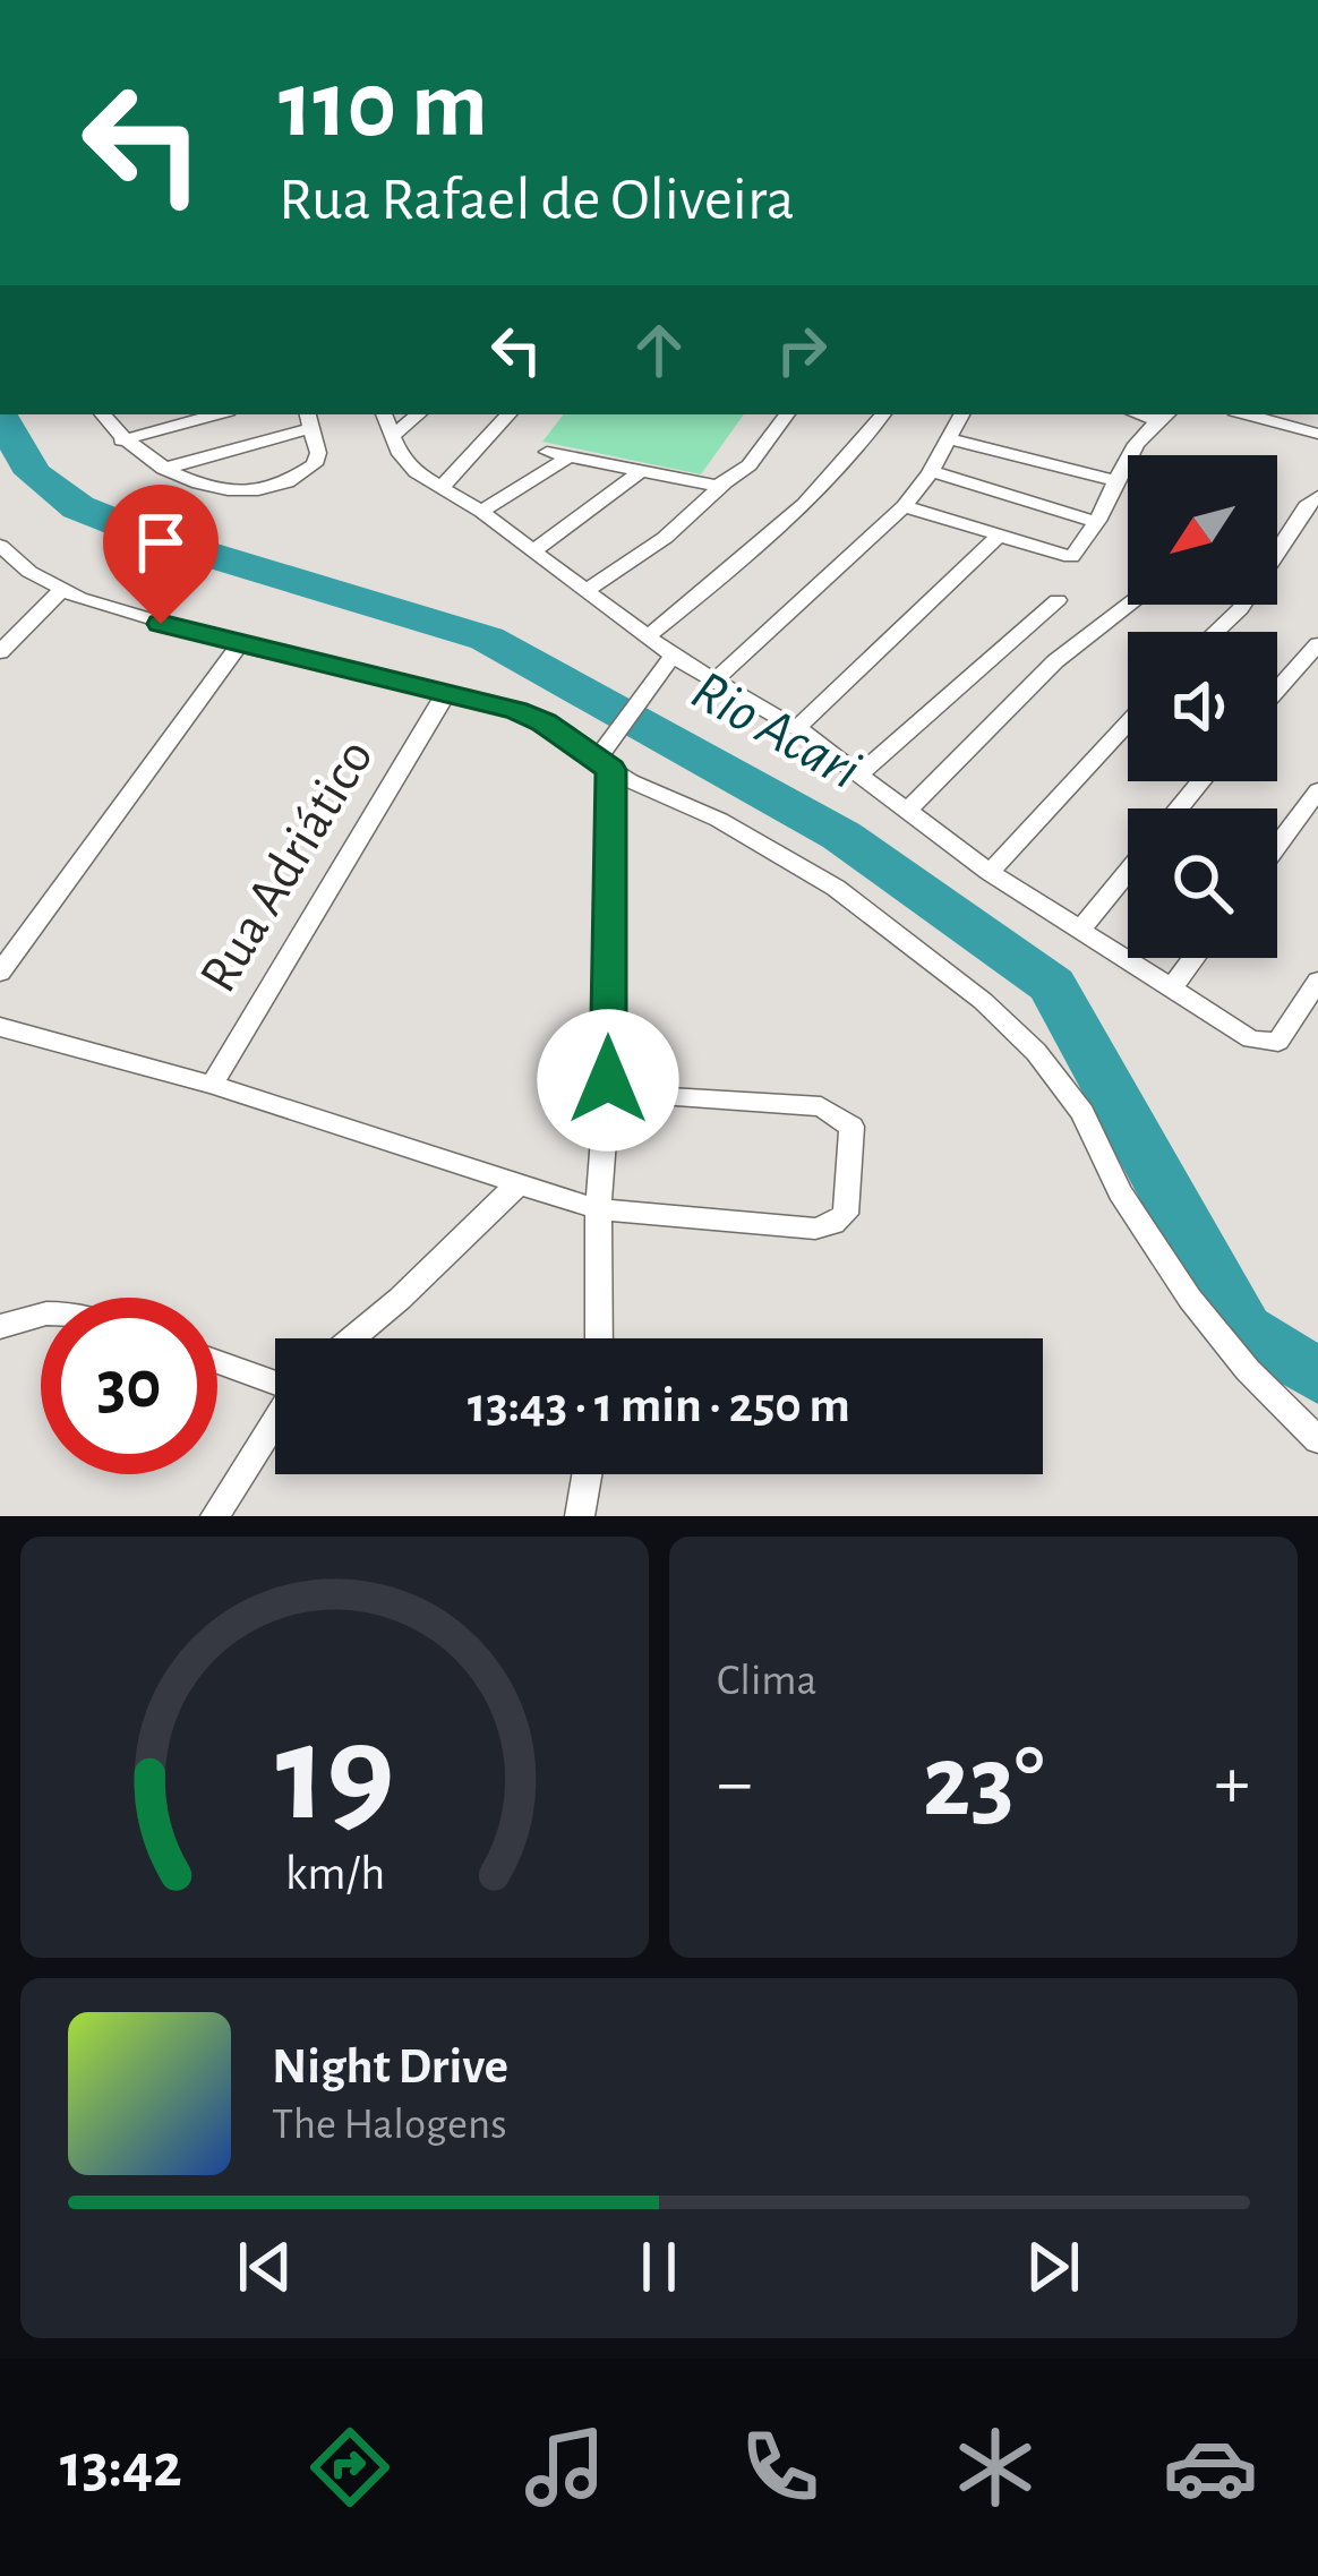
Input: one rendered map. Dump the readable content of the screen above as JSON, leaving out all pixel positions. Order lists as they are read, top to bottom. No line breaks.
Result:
{"streets":{"street":["Rua Adriático"]},"water":["Rio Acari"],"north":"bottom left","page":{"turn":["110 m","Rua Rafael de Oliveira"],"limit":"30","trip":"13:43 · 1 min · 250 m","tile":"Clima","heat":["−","23°","+"],"song":["Night Drive","The Halogens"],"tabs":"13:42","gauge":["19","km/h"]}}
